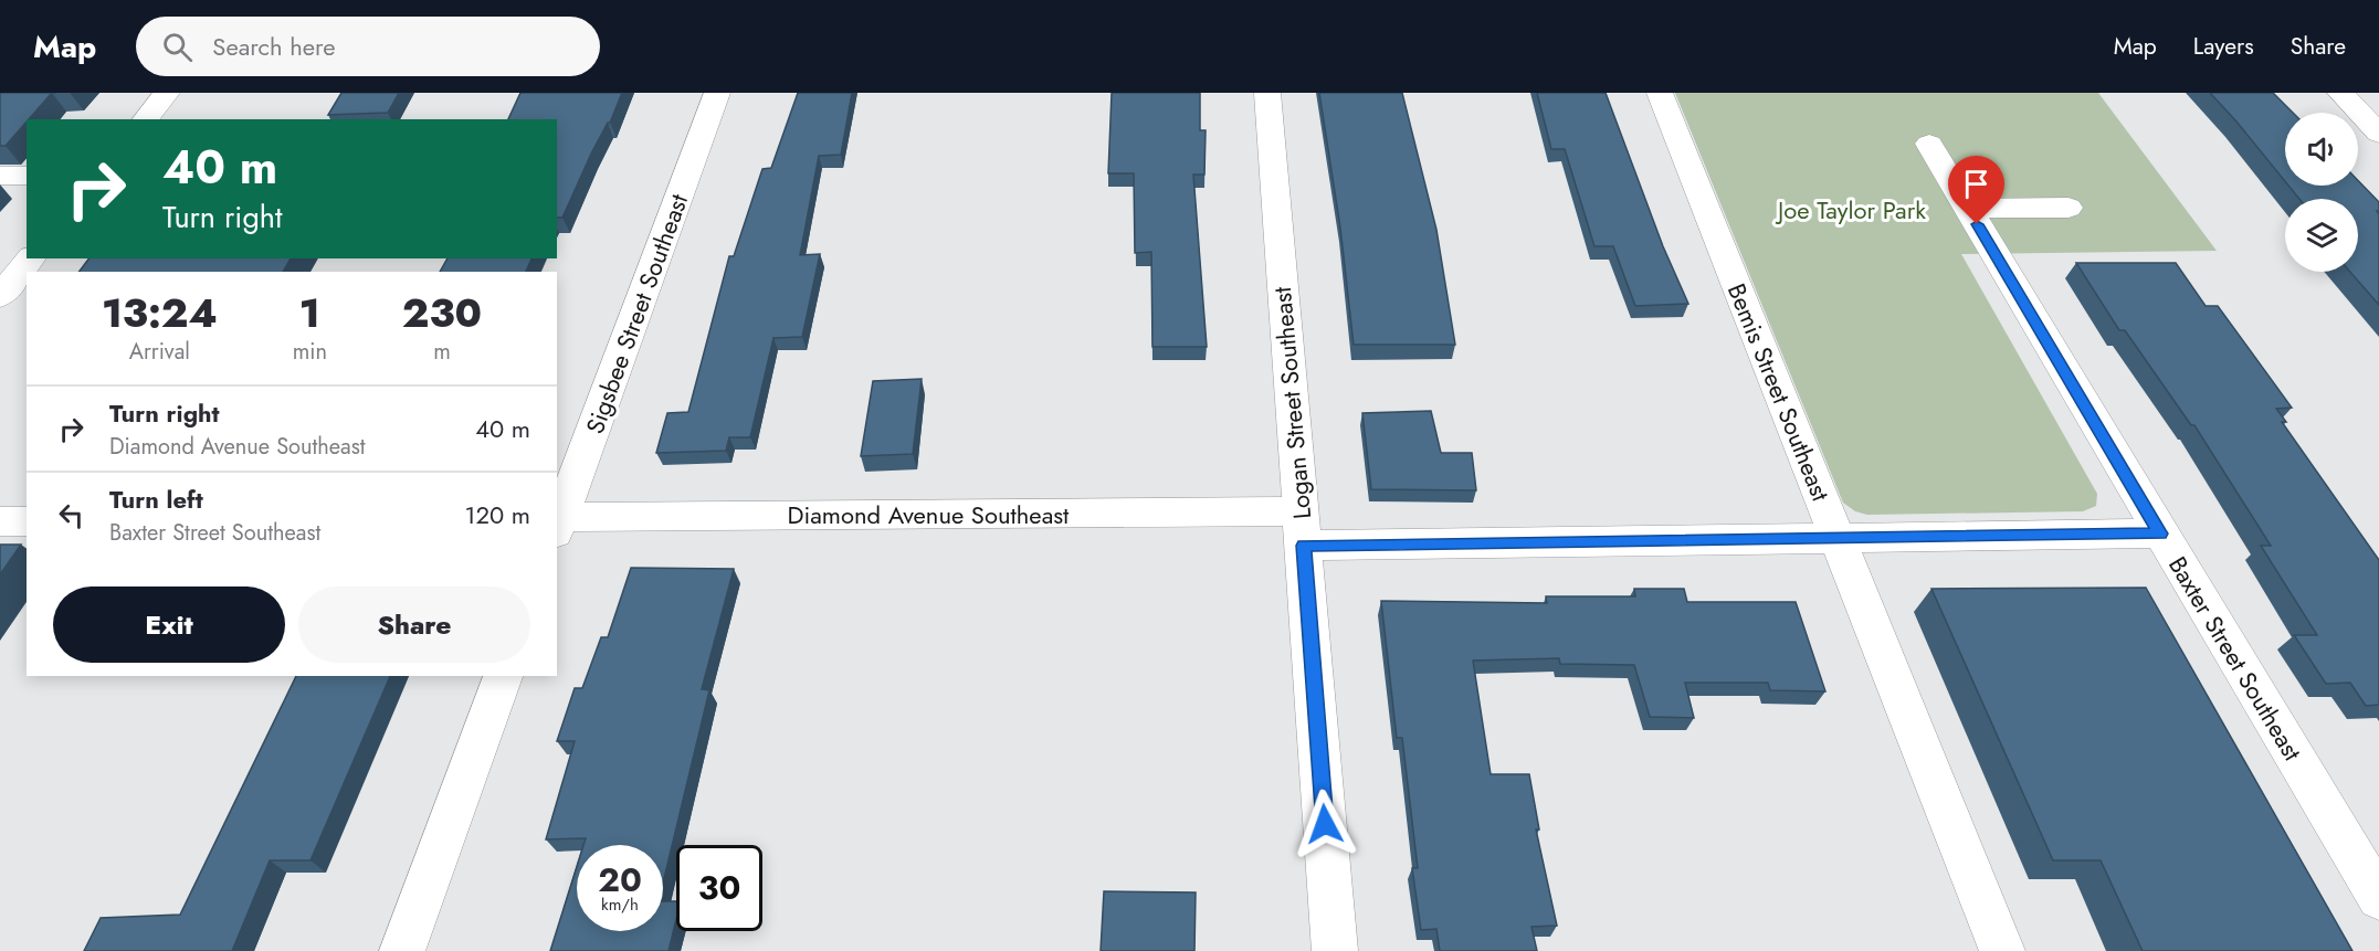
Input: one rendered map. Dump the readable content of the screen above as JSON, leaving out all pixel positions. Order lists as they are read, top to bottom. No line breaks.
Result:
{"streets":{"street":["Sigsbee Street Southeast","Bemis Street Southeast","Logan Street Southeast","Diamond Avenue Southeast","Baxter Street Southeast"]},"crossings":[["Sigsbee Street Southeast","Diamond Avenue Southeast"],["Bemis Street Southeast","Diamond Avenue Southeast"],["Logan Street Southeast","Diamond Avenue Southeast"],["Diamond Avenue Southeast","Baxter Street Southeast"]],"parks":["Joe Taylor Park"],"page":{"header":"Map","search":"Search here","nav":["Map","Layers","Share"],"turn":["40 m","Turn right"],"eta":["13:24","Arrival","1","min","230","m"],"list":[{"name":"Turn right","note":"Diamond Avenue Southeast","value":"40 m"},{"name":"Turn left","note":"Baxter Street Southeast","value":"120 m"}],"buttons":["Exit","Share"],"speed":"20 km/h","limit":"30"}}
